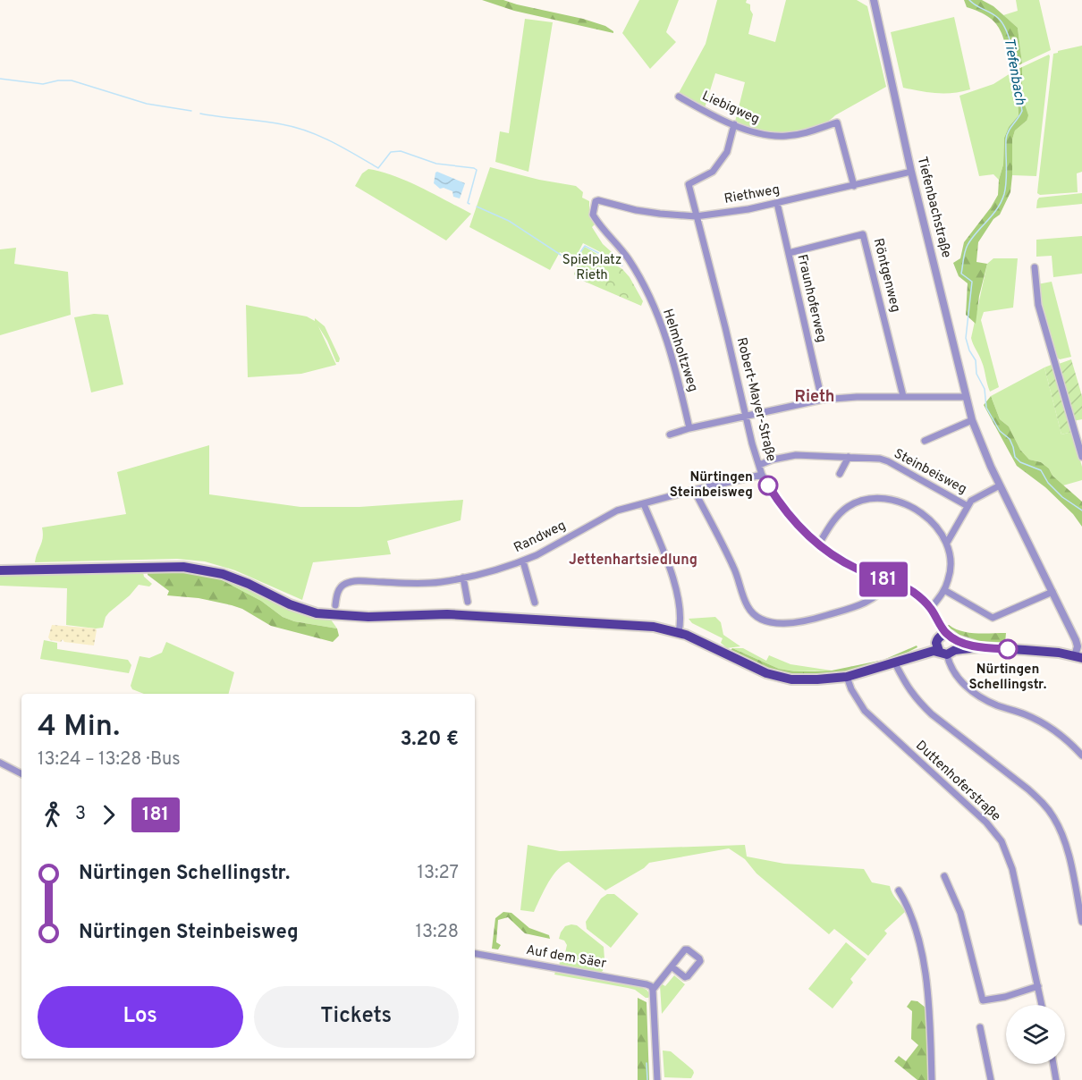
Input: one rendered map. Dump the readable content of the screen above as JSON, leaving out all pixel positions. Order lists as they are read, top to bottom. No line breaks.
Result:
{"streets":{"street":["Liebigweg","Riethweg","Tiefenbachstraße","Röntgenweg","Fraunhoferweg","Helmholtzweg","Robert-Mayer-Straße","Steinbeisweg","Randweg","Duttenhoferstraße","Auf dem Säer"]},"crossings":[["Liebigweg","Riethweg"],["Liebigweg","Robert-Mayer-Straße"],["Riethweg","Tiefenbachstraße"],["Riethweg","Fraunhoferweg"],["Riethweg","Helmholtzweg"],["Riethweg","Robert-Mayer-Straße"],["Tiefenbachstraße","Steinbeisweg"],["Röntgenweg","Fraunhoferweg"],["Robert-Mayer-Straße","Steinbeisweg"],["Robert-Mayer-Straße","Randweg"]],"districts":["Rieth","Jettenhartsiedlung"],"water":["Tiefenbach"],"parks":["Spielplatz Rieth"],"places":["Nürtingen Steinbeisweg","Nürtingen Schellingstr."],"lines":["bus line 181"],"page":{"on_map":"181","heading":["4 Min.","13:24 – 13:28 · Bus","3.20 €"],"legs":["3","181"],"list":[{"name":"Nürtingen Schellingstr.","value":"13:27"},{"name":"Nürtingen Steinbeisweg","value":"13:28"}],"buttons":["Los","Tickets"]}}
